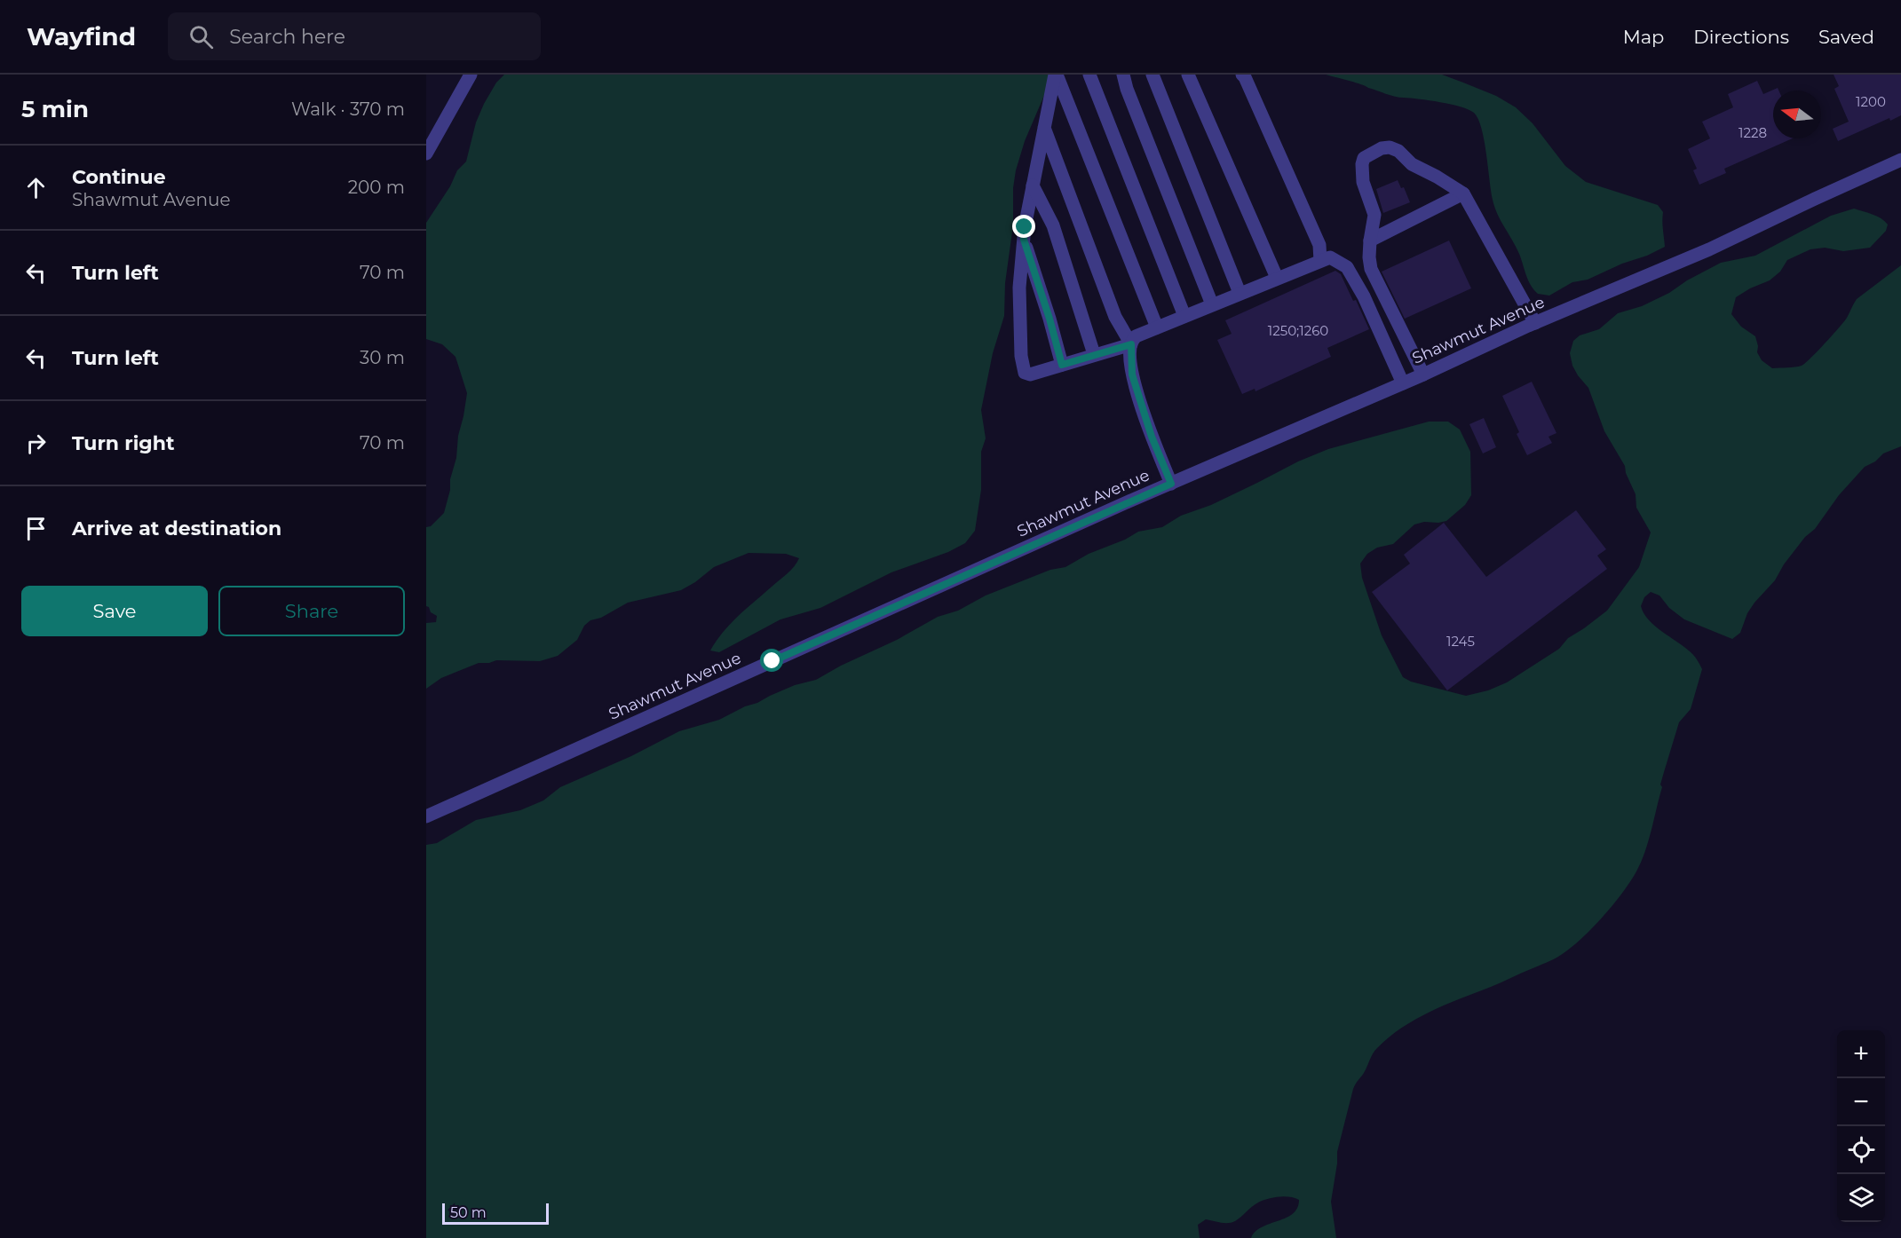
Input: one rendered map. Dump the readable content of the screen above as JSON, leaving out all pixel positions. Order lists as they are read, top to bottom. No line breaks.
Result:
{"streets":{"street":["Shawmut Avenue"]},"house_numbers":["1200","1228","1250;1260","1245"],"scale_bar":"50 m","north":"left","page":{"header":"Wayfind","search":"Search here","nav":["Map","Directions","Saved"],"heading":["5 min","Walk · 370 m"],"list":[["Continue","Shawmut Avenue","200 m"],["Turn left","70 m"],["Turn left","30 m"],["Turn right","70 m"],"Arrive at destination"],"buttons":["Save","Share"],"map_buttons":["+","−"],"scale":"50 m"}}
